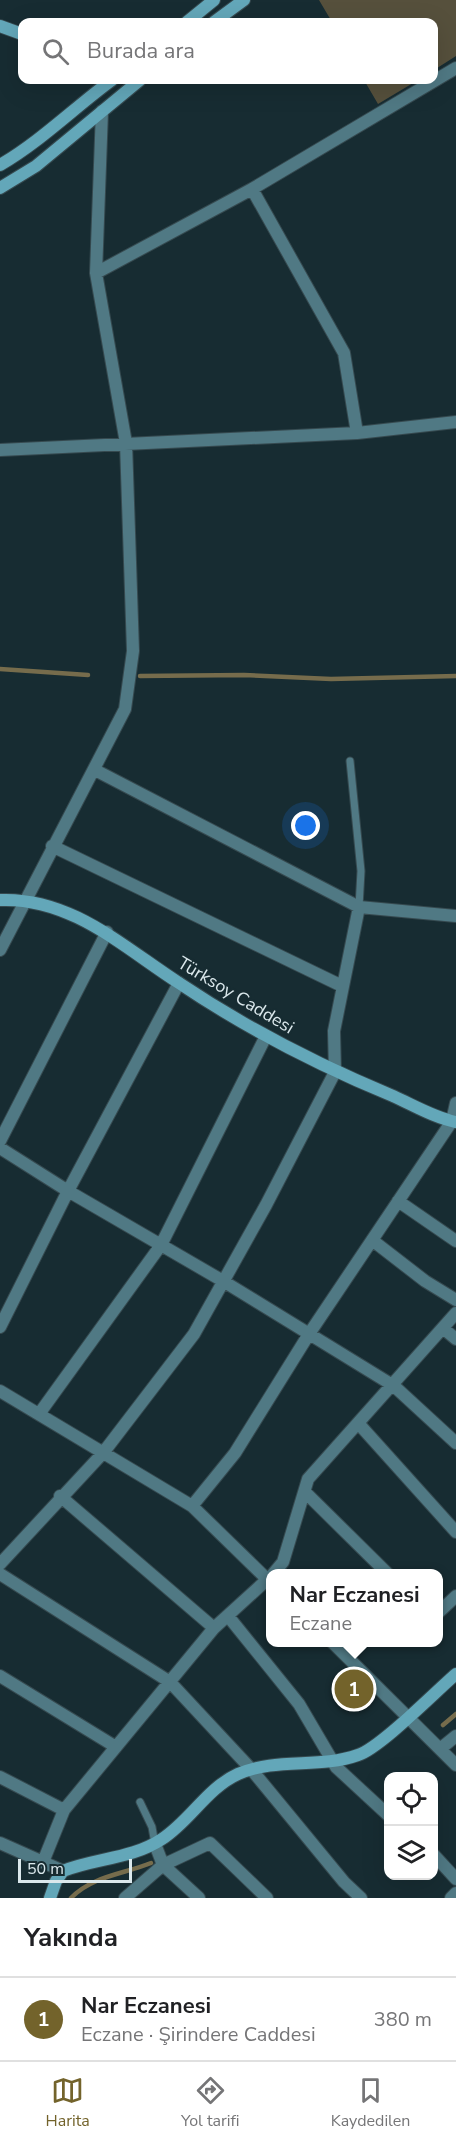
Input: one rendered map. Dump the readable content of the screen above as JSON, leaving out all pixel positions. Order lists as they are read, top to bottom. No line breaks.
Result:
{"streets":{"street":["Türksoy Caddesi"]},"scale_bar":"50 m","page":{"search":"Burada ara","popup":["Nar Eczanesi","Eczane"],"pins":"1","scale":"50 m","heading":"Yakında","list":[{"mark":"1","name":"Nar Eczanesi","note":"Eczane · Şirindere Caddesi","value":"380 m"}],"nav":["Harita","Yol tarifi","Kaydedilen"]}}
